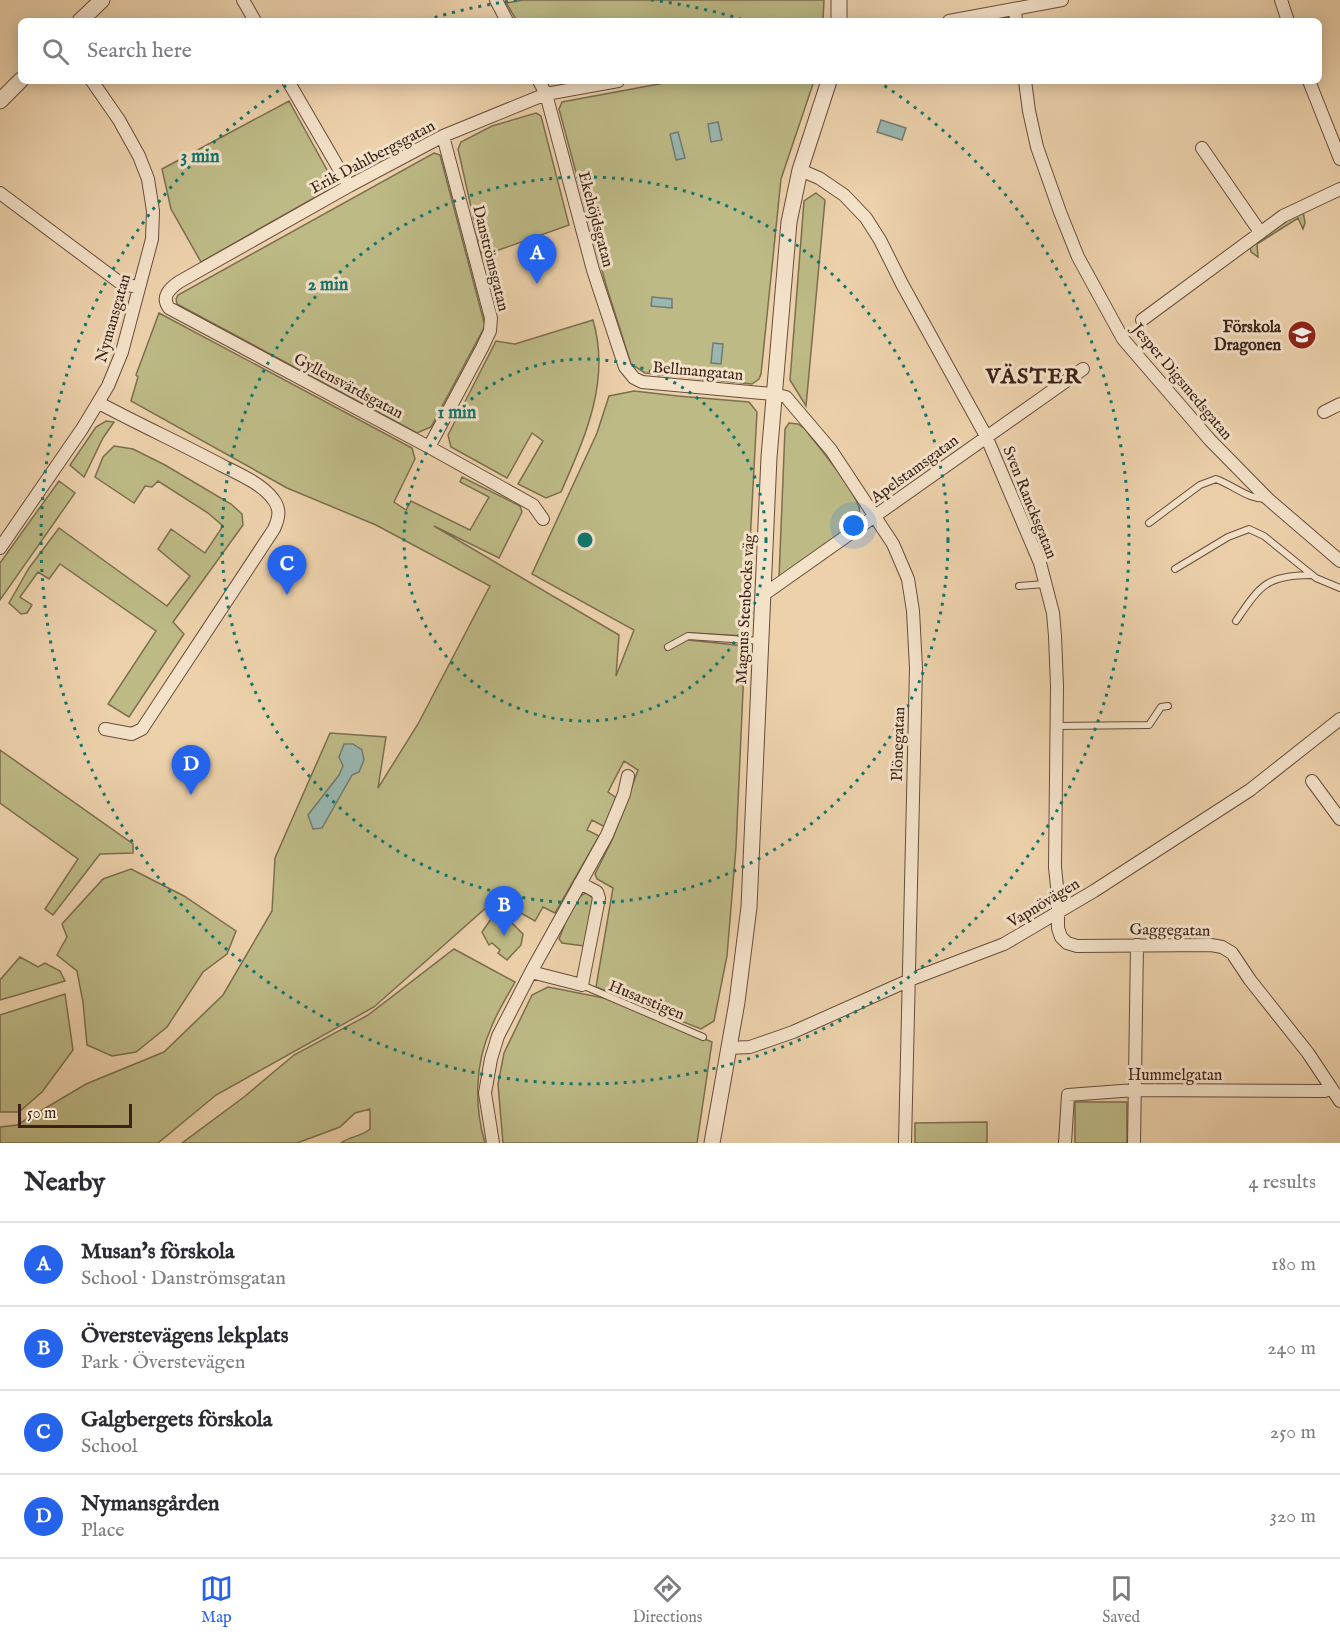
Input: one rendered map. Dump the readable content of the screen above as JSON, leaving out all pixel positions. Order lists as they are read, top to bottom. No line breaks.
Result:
{"streets":{"street":["Erik Dahlbergsgatan","Ekehöjdsgatan","Danströmsgatan","Nymansgatan","Bellmangatan","Jesper Digsmedsgatan","Gyllensvärdsgatan","Apelstamsgatan","Sven Rancksgatan","Magnus Stenbocks väg","Plönegatan","Vapnövägen","Gaggegatan","Hummelgatan"],"lane":["Husarstigen"]},"crossings":[["Erik Dahlbergsgatan","Ekehöjdsgatan"],["Erik Dahlbergsgatan","Danströmsgatan"],["Erik Dahlbergsgatan","Gyllensvärdsgatan"],["Ekehöjdsgatan","Bellmangatan"],["Danströmsgatan","Gyllensvärdsgatan"],["Bellmangatan","Magnus Stenbocks väg"],["Bellmangatan","Plönegatan"],["Apelstamsgatan","Sven Rancksgatan"],["Apelstamsgatan","Magnus Stenbocks väg"],["Apelstamsgatan","Plönegatan"],["Sven Rancksgatan","Magnus Stenbocks väg"],["Sven Rancksgatan","Vapnövägen"],["Sven Rancksgatan","Gaggegatan"],["Magnus Stenbocks väg","Plönegatan"],["Magnus Stenbocks väg","Vapnövägen"],["Plönegatan","Vapnövägen"],["Vapnövägen","Gaggegatan"],["Gaggegatan","Hummelgatan"]],"districts":["VÄSTER"],"places":{"school or university":["Förskola Dragonen"]},"scale_bar":"50 m","page":{"search":"Search here","pins":["A","C","D","B"],"scale":"50 m","heading":["Nearby","4 results"],"list":[{"mark":"A","name":"Musan's förskola","note":"School · Danströmsgatan","value":"180 m"},{"mark":"B","name":"Överstevägens lekplats","note":"Park · Överstevägen","value":"240 m"},{"mark":"C","name":"Galgbergets förskola","note":"School","value":"250 m"},{"mark":"D","name":"Nymansgården","note":"Place","value":"320 m"}],"nav":["Map","Directions","Saved"]},"rings":["3 min","2 min","1 min"]}
